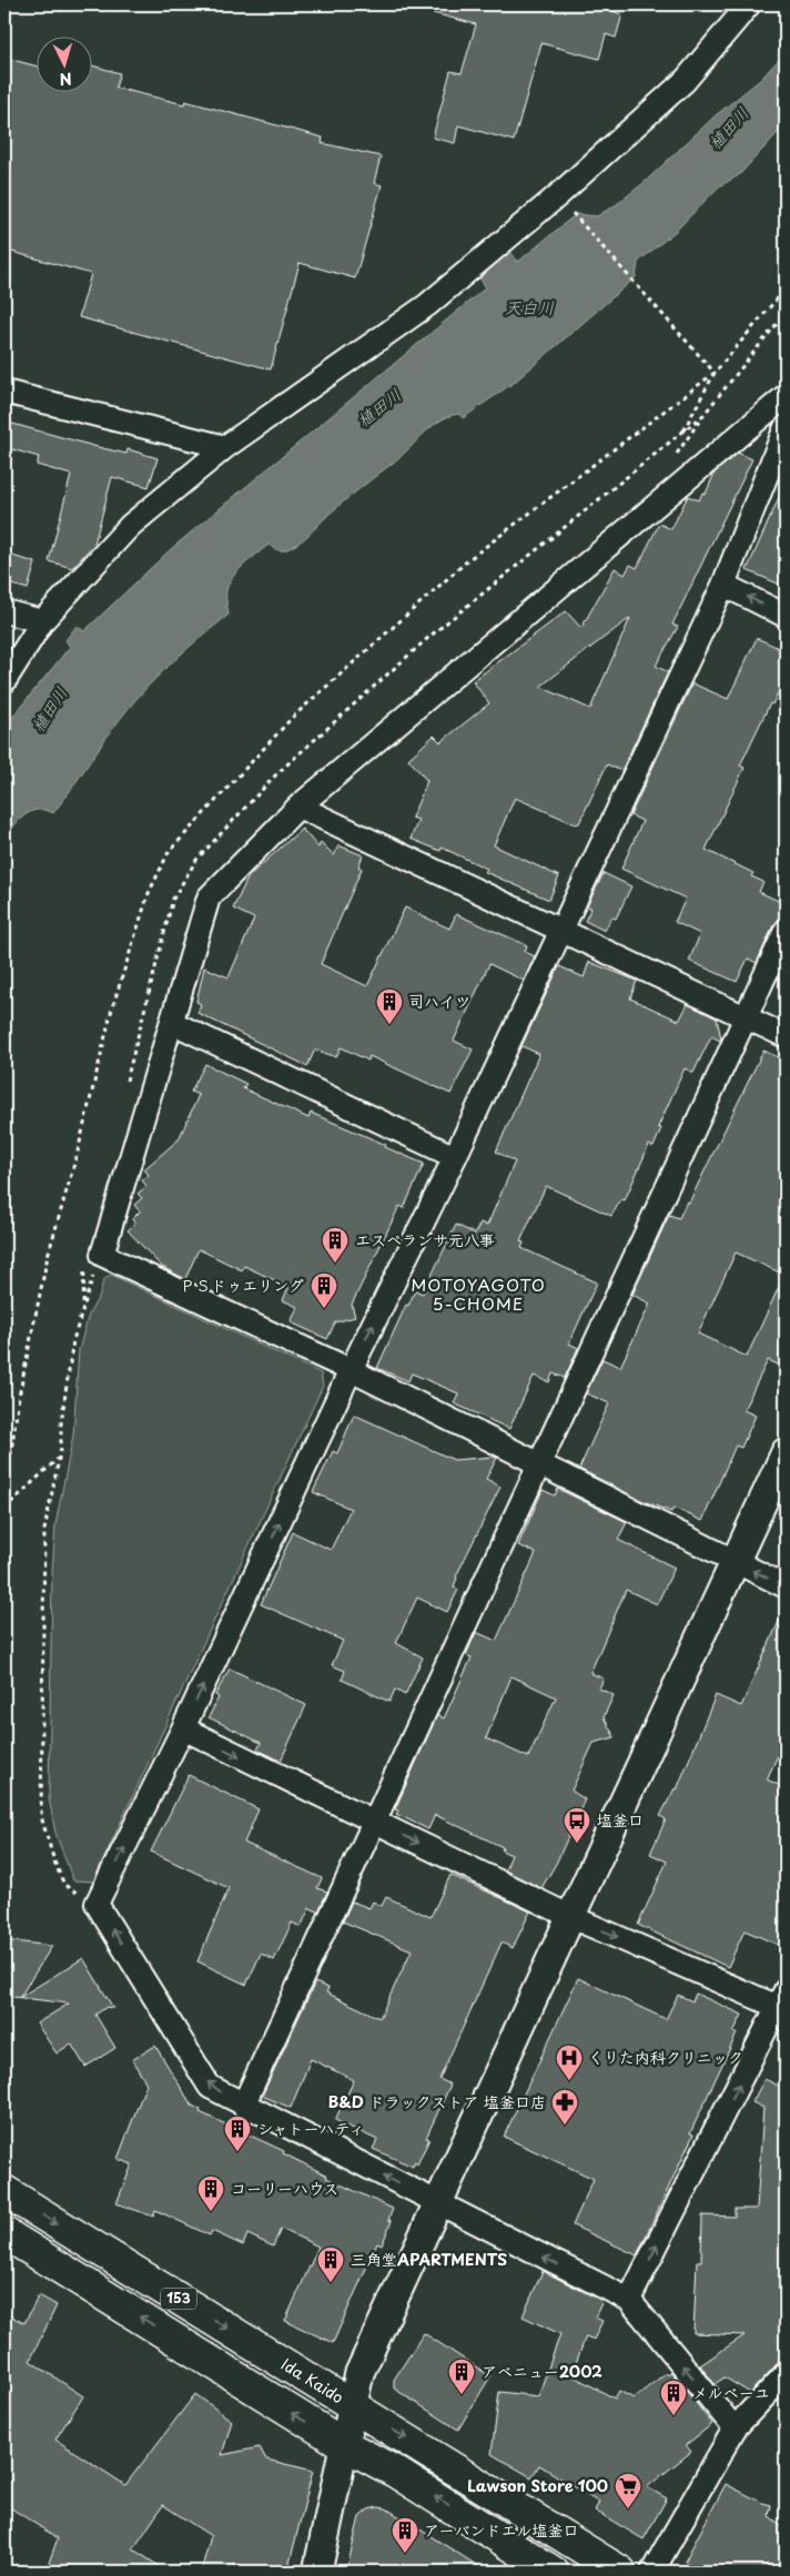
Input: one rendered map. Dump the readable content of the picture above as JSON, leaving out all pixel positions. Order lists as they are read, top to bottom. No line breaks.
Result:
{"streets":{"highway":["153","Ida Kaido"]},"districts":["MOTOYAGOTO 5-CHOME"],"water":["植田川","天白川"],"places":{"building":["司ハイツ","エスペランサ元八事","ＰＳドゥエリング","シャトーハティ","コーリーハウス","三角堂APARTMENTS","アベニュー2002","メルベーユ","アーバンドエル塩釜口"],"bus stop":["塩釜口"],"hospital":["くりた内科クリニック"],"pharmacy":["B&D ドラックストア 塩釜口店"],"supermarket":["Lawson Store 100"]},"north":"bottom"}
